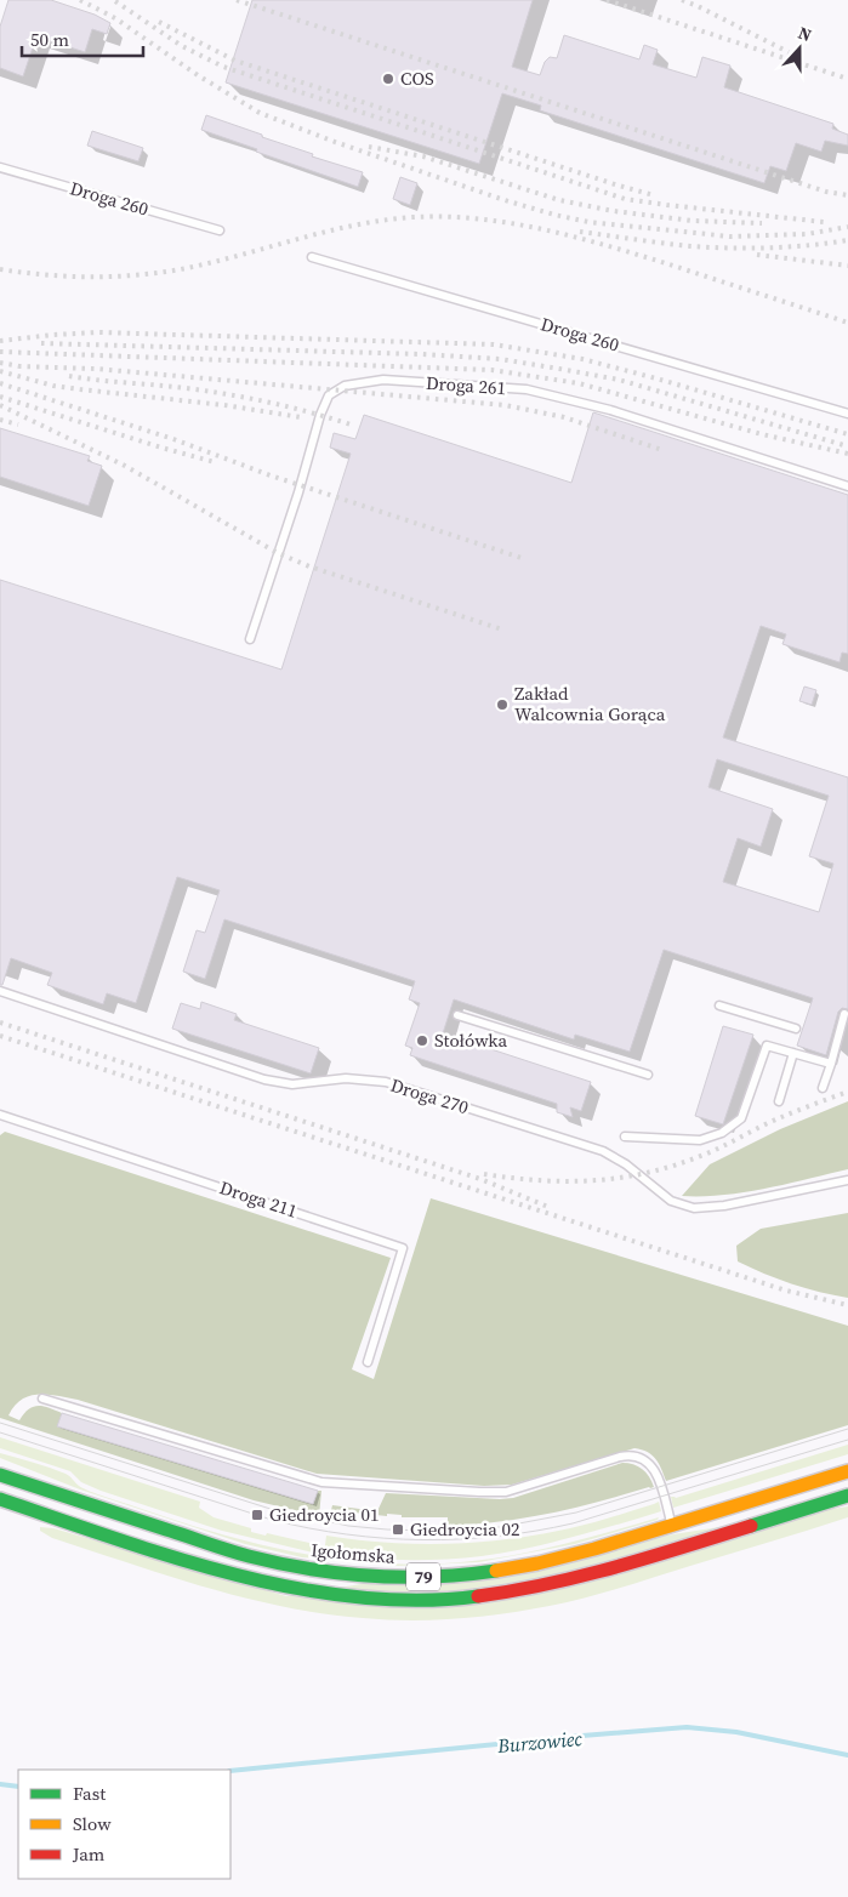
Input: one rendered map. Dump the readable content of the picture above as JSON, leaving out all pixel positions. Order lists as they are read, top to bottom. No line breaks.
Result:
{"streets":{"main road":["Igołomska","79"],"lane":["Droga 260","Droga 261","Droga 270","Droga 211"]},"water":["Burzowiec"],"places":{"other":["COS","Zakład Walcownia Gorąca","Stołówka"],"transit":["Giedroycia 01","Giedroycia 02"]},"legend":["Fast","Slow","Jam"],"scale_bar":"50 m","north":"top"}
